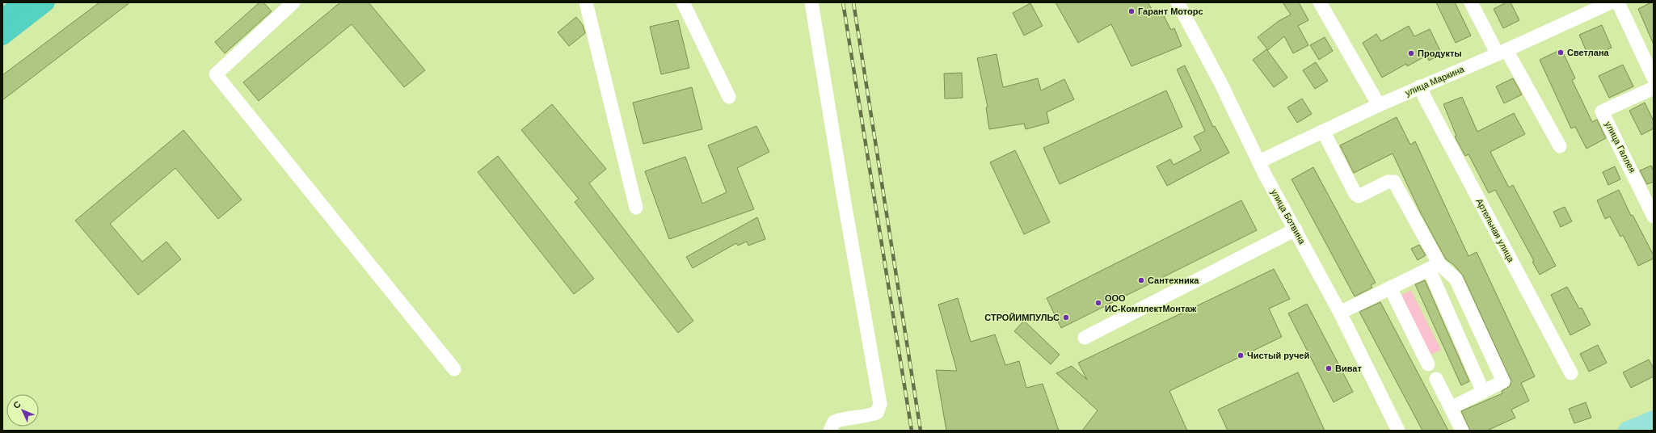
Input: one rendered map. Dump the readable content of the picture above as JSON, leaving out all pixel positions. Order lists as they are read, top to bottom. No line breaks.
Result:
{"streets":{"street":["улица Маркина","улица Галлея","улица Ботвина","Артельная улица"]},"crossings":[["улица Маркина","улица Ботвина"],["улица Маркина","Артельная улица"]],"places":["Гарант Моторс","Светлана","Продукты","Сантехника","ООО ИС-КомплектМонтаж","СТРОЙИМПУЛЬС","Чистый ручей","Виват"],"north":"top left"}
